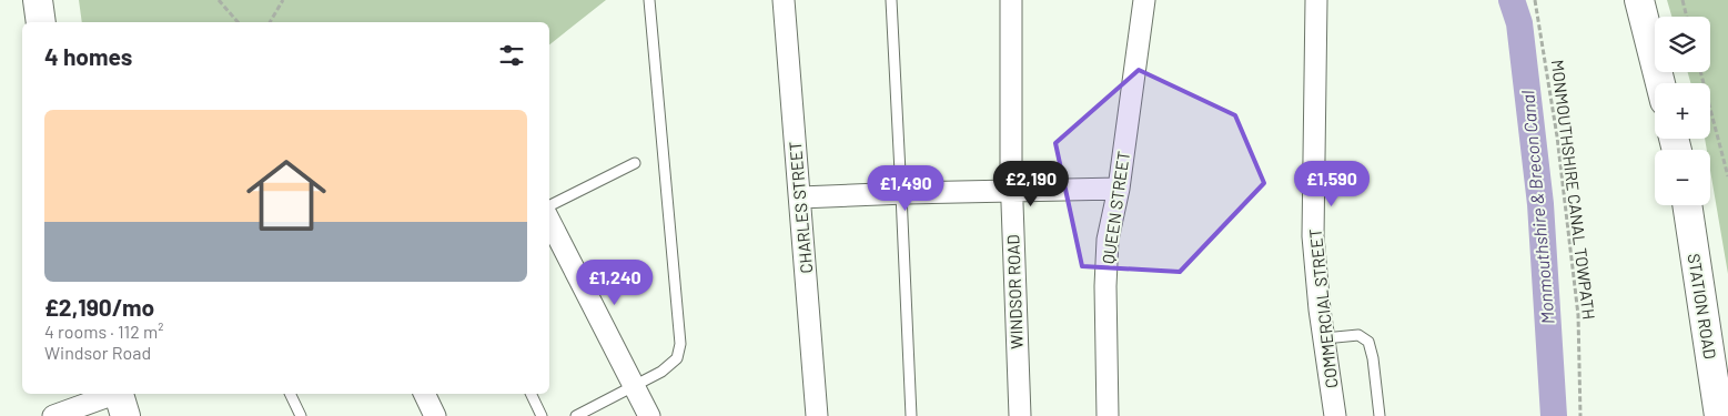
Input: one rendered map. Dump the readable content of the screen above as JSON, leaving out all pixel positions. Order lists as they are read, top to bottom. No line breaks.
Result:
{"streets":{"street":["CHARLES STREET","QUEEN STREET","WINDSOR ROAD","STATION ROAD","COMMERCIAL STREET"],"path":["MONMOUTHSHIRE CANAL TOWPATH"]},"water":["Monmouthshire & Brecon Canal"],"page":{"map_buttons":["+","−"],"heading":"4 homes","list":[{"name":"£2,190/mo","note":"4 rooms · 112 m² · Windsor Road"}],"price":["£2,190","£1,590","£1,490","£1,240"]}}
